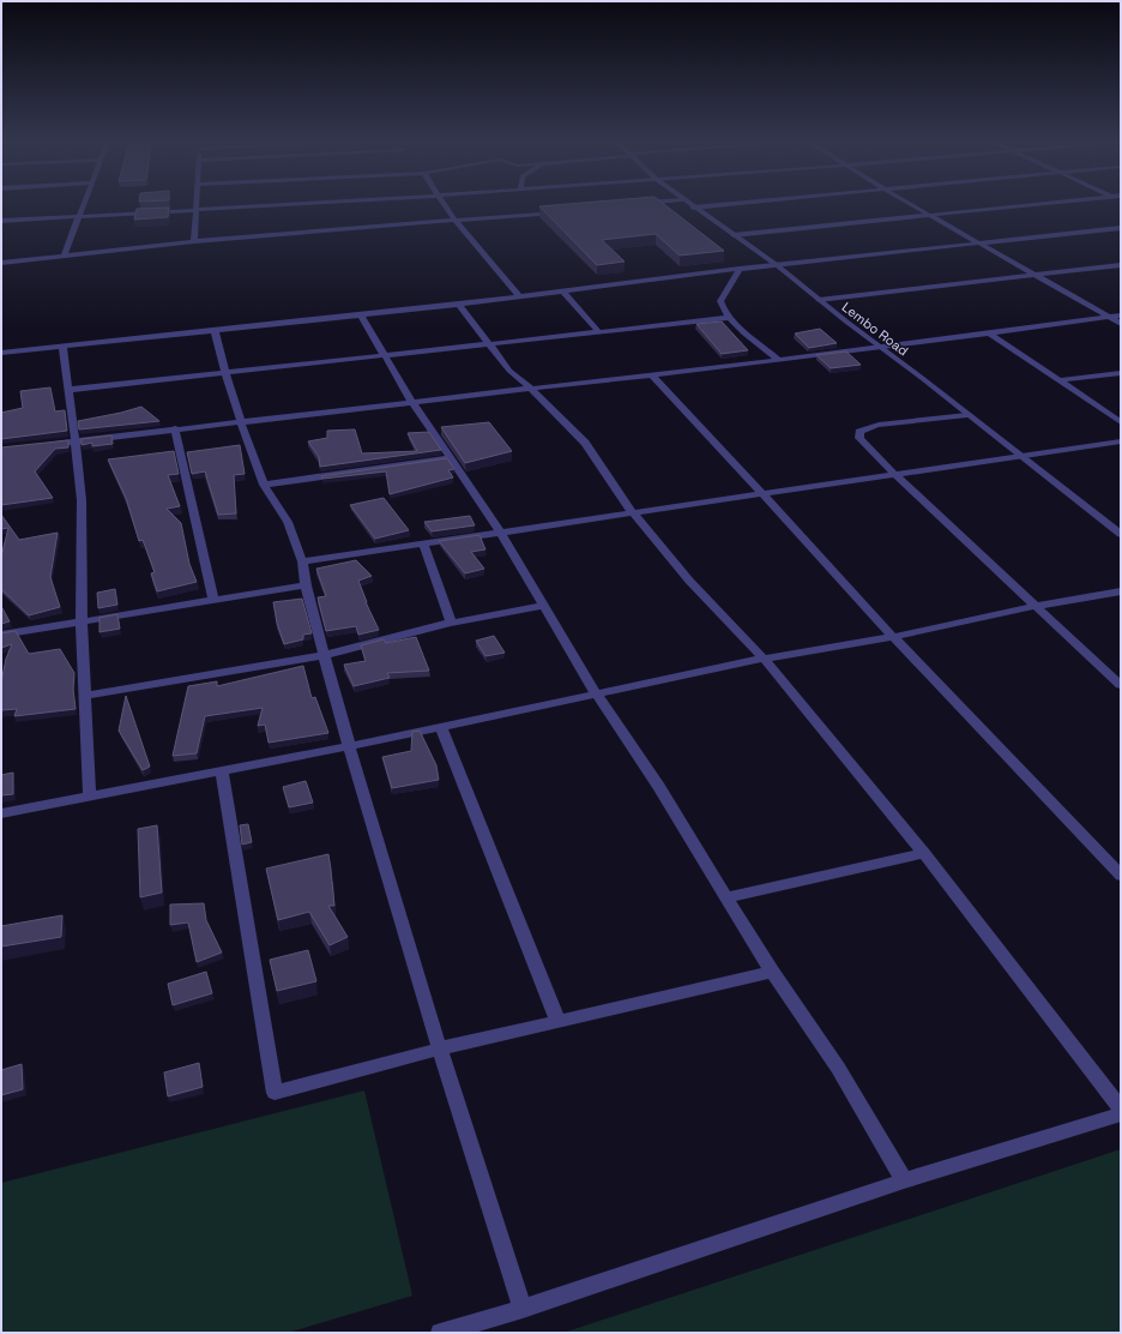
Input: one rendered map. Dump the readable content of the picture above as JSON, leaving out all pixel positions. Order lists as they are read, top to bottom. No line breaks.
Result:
{"streets":{"street":["Lembo Road"]}}
